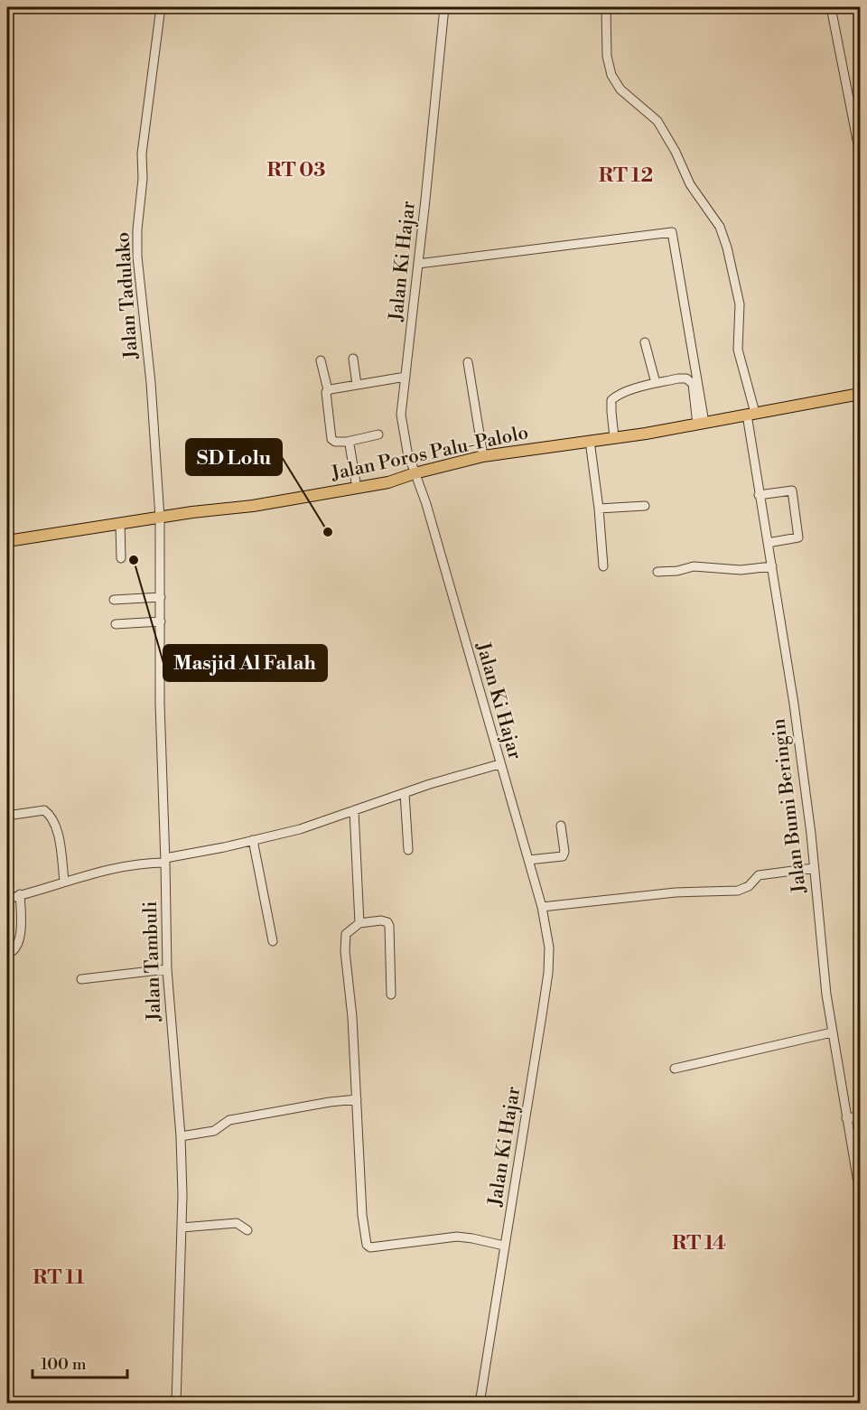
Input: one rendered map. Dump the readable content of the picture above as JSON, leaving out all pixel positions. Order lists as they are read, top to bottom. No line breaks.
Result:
{"streets":{"main road":["Jalan Poros Palu-Palolo"],"street":["Jalan Ki Hajar","Jalan Tadulako","Jalan Bumi Beringin","Jalan Tambuli"]},"crossings":[["Jalan Ki Hajar","Jalan Poros Palu-Palolo"],["Jalan Tadulako","Jalan Poros Palu-Palolo"],["Jalan Tadulako","Jalan Tambuli"],["Jalan Poros Palu-Palolo","Jalan Bumi Beringin"],["Jalan Poros Palu-Palolo","Jalan Tambuli"]],"districts":["RT 03","RT 12","RT 14","RT 11"],"places":["SD Lolu","Masjid Al Falah"],"scale_bar":"100 m"}
